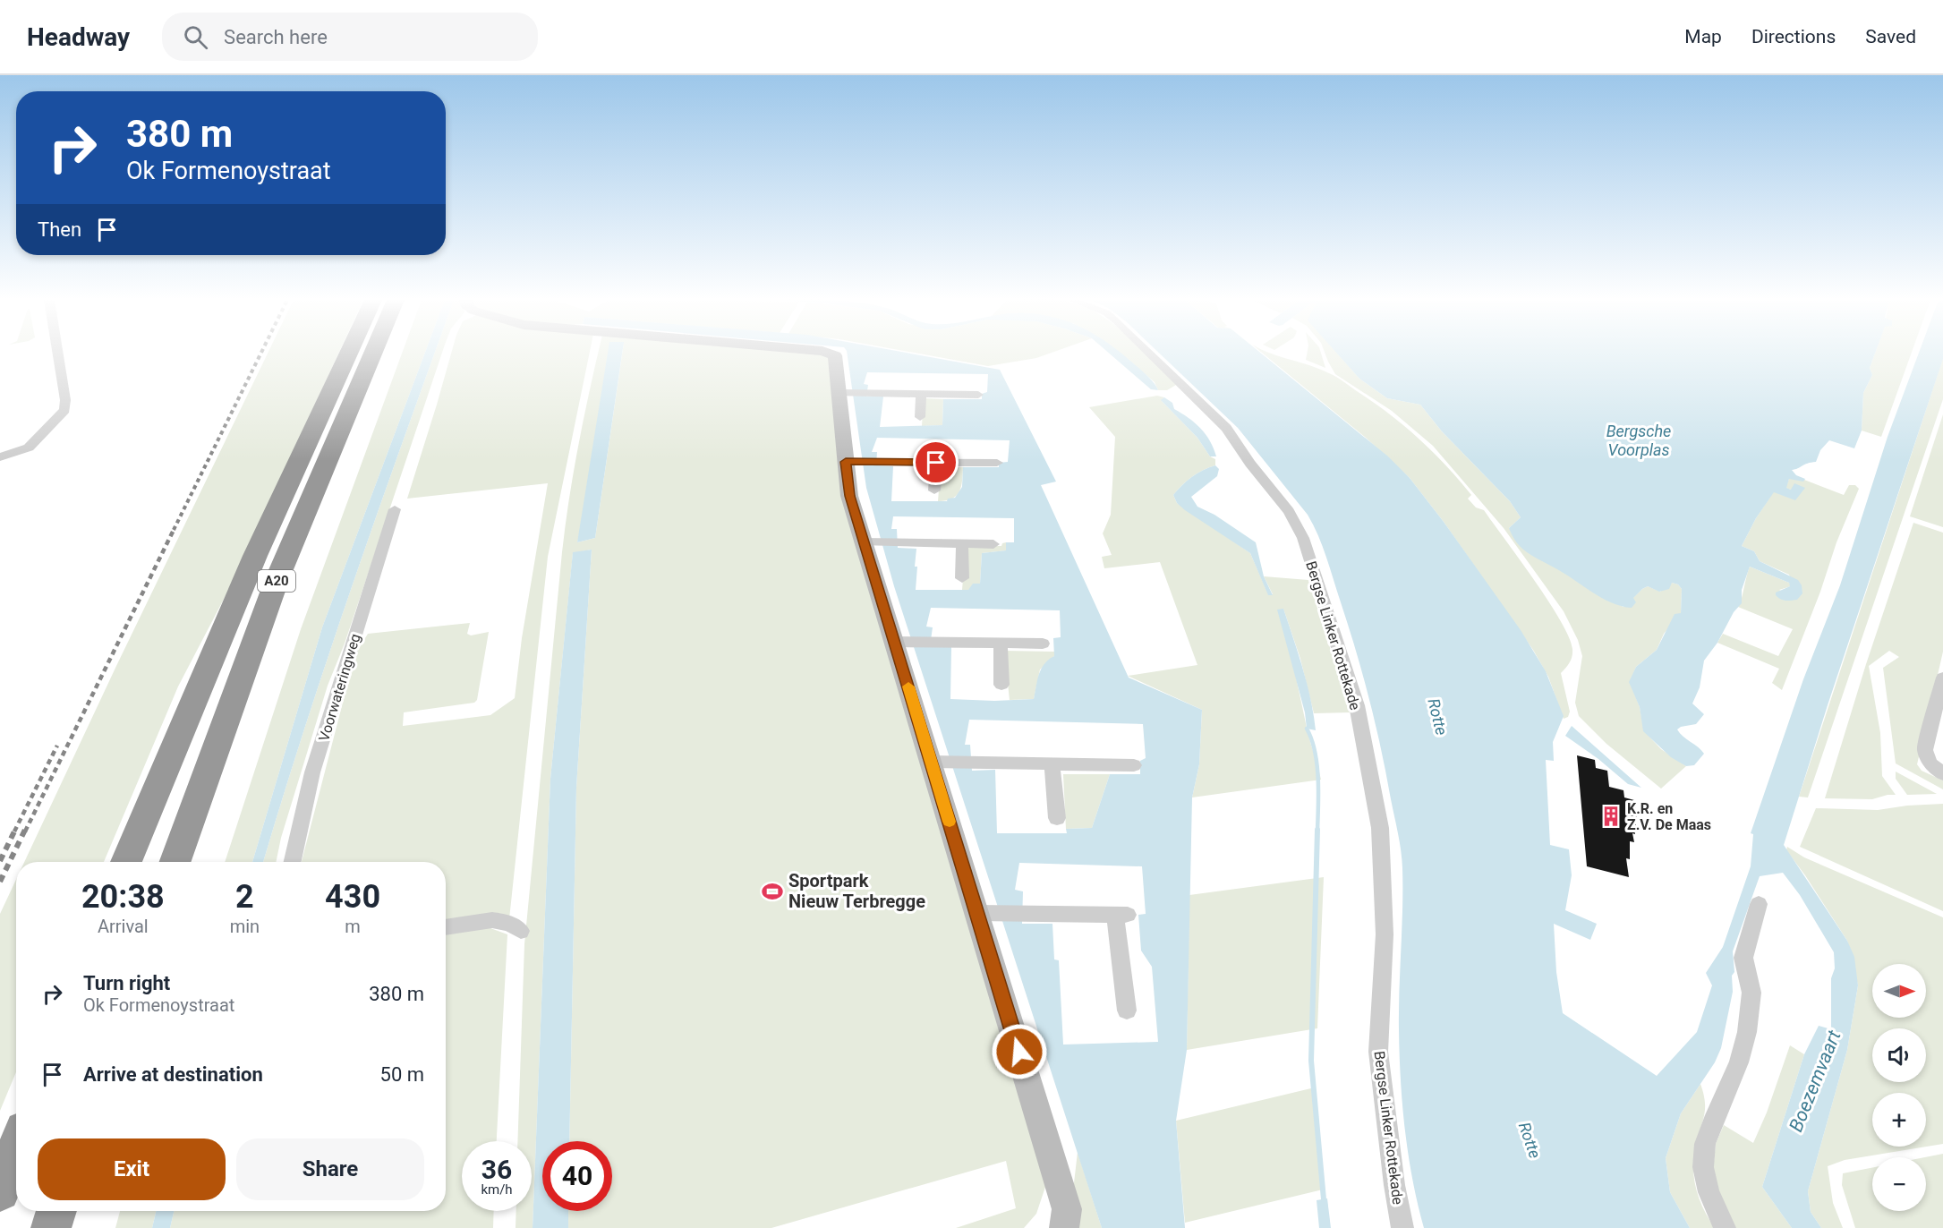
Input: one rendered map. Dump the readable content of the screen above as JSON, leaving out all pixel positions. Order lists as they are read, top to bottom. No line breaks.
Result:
{"streets":{"highway":["A20"],"street":["Bergse Linker Rottekade","Voorwateringweg"]},"water":["Bergsche Voorplas","Rotte","Boezemvaart"],"places":{"building":["K.R. en Z.V. De Maas"],"sports":["Sportpark Nieuw Terbregge"]},"north":"right","page":{"header":"Headway","search":"Search here","nav":["Map","Directions","Saved"],"turn":["380 m","Ok Formenoystraat"],"then":"Then","eta":["20:38","Arrival","2","min","430","m"],"list":[{"name":"Turn right","note":"Ok Formenoystraat","value":"380 m"},{"name":"Arrive at destination","value":"50 m"}],"map_buttons":["+","−"],"buttons":["Exit","Share"],"speed":"36 km/h","limit":"40"}}
